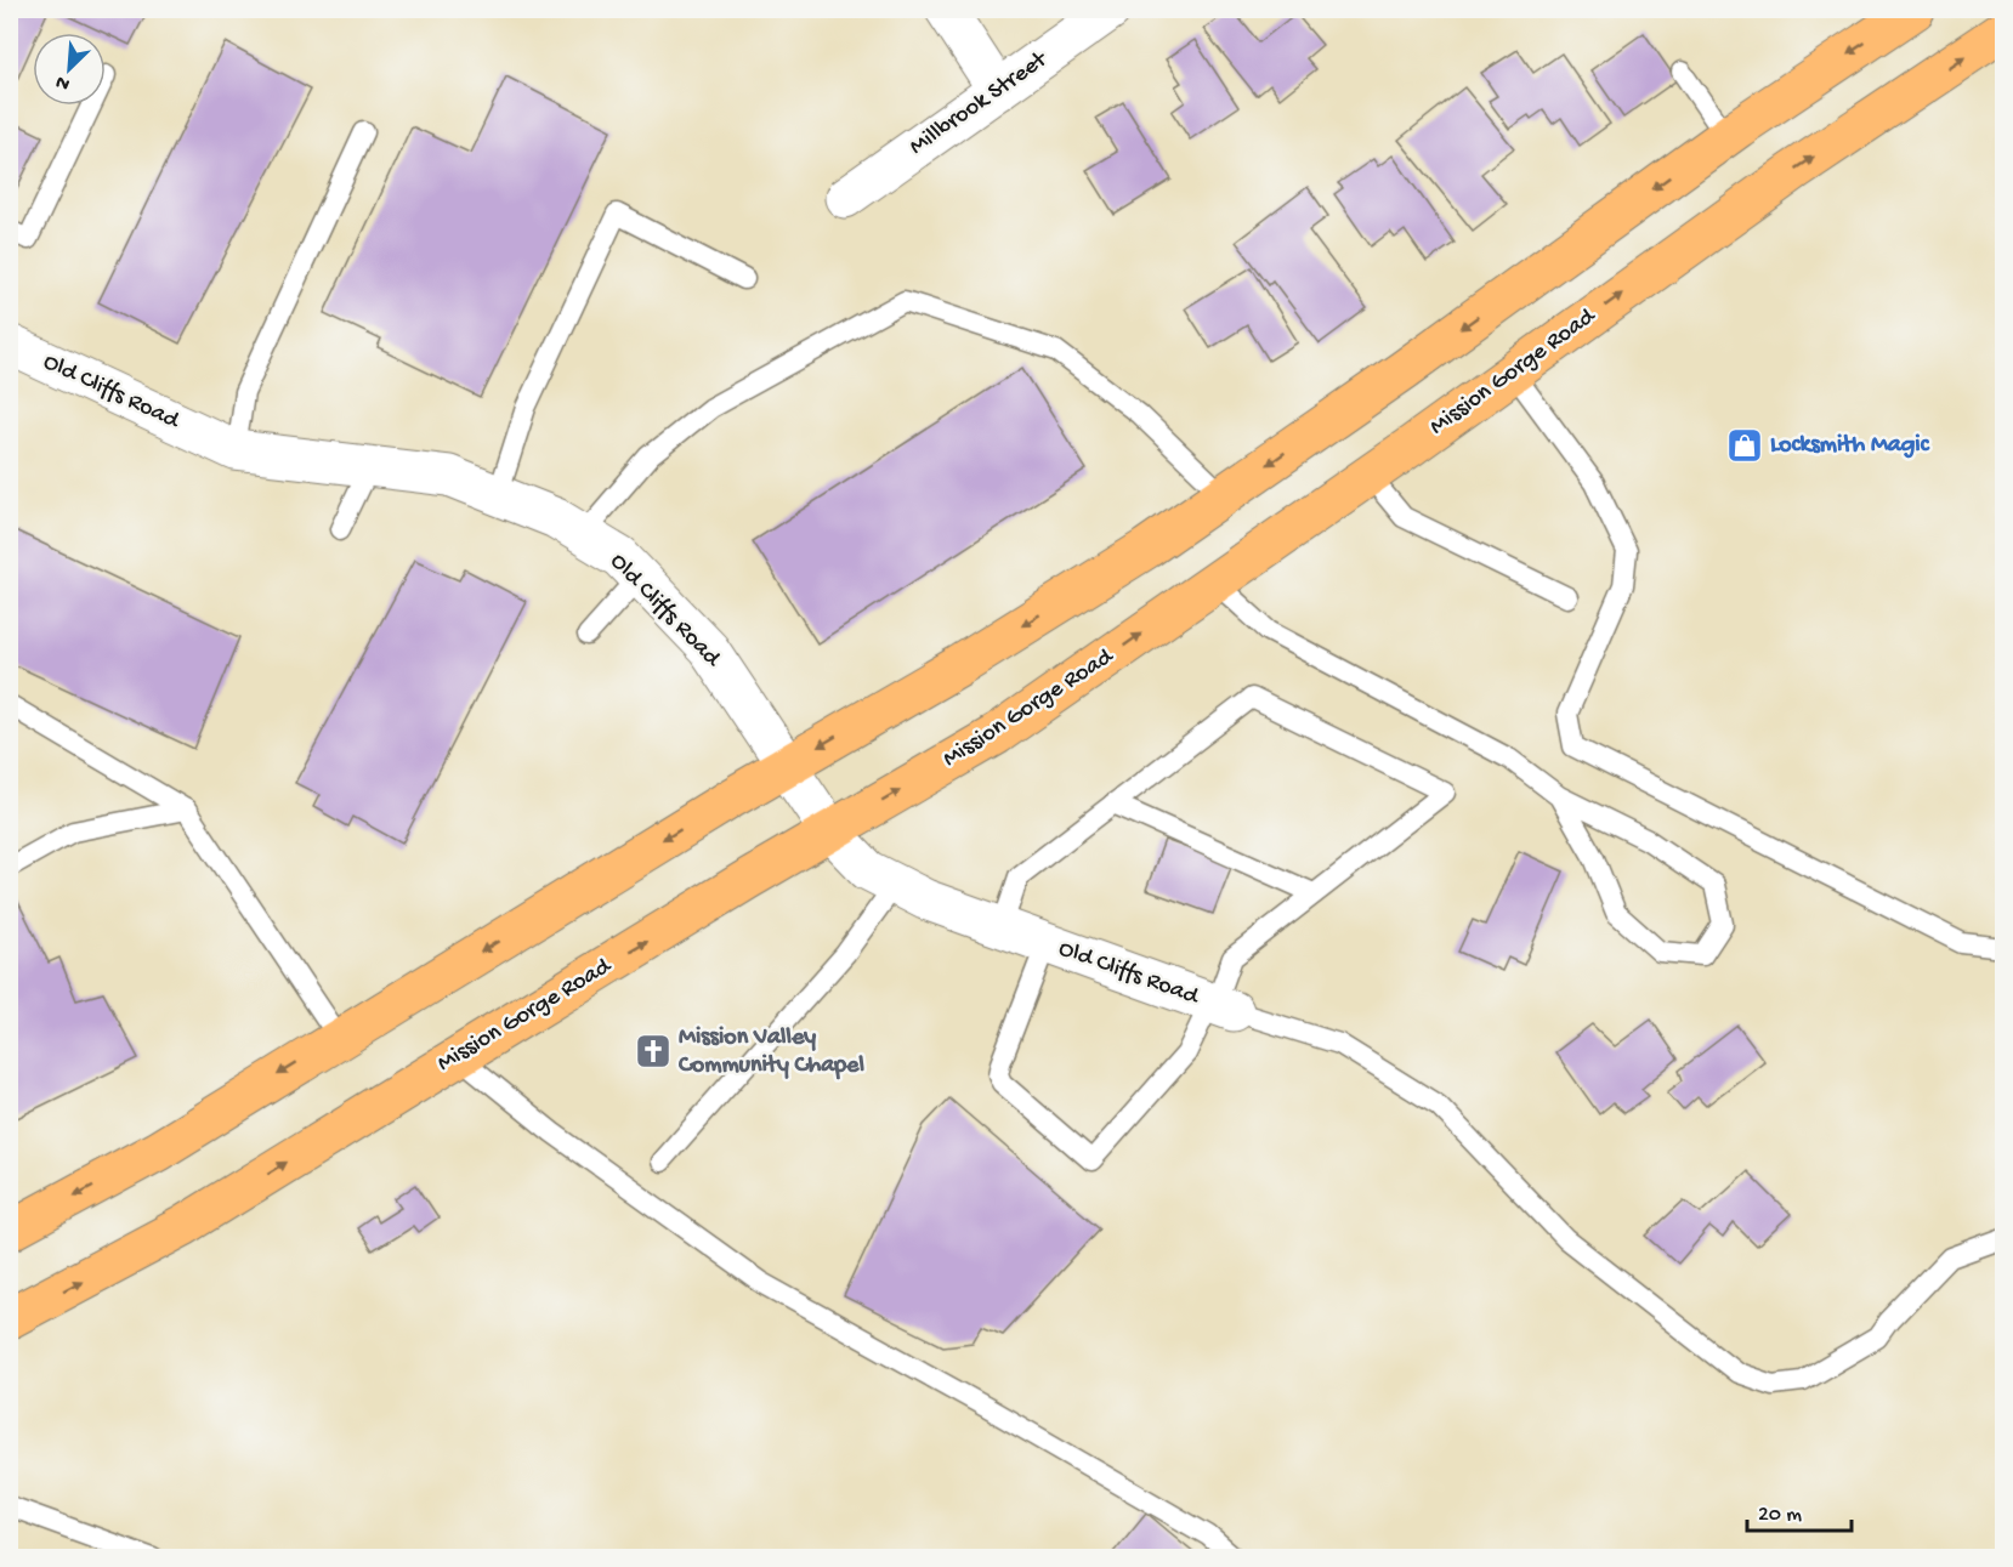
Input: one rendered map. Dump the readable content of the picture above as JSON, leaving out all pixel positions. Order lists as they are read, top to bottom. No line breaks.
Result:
{"streets":{"main road":["Mission Gorge Road"],"street":["Millbrook Street","Old Cliffs Road"]},"crossings":[["Mission Gorge Road","Old Cliffs Road"]],"places":{"shop":["Locksmith Magic"],"church":["Mission Valley Community Chapel"]},"scale_bar":"20 m","north":"bottom left"}
